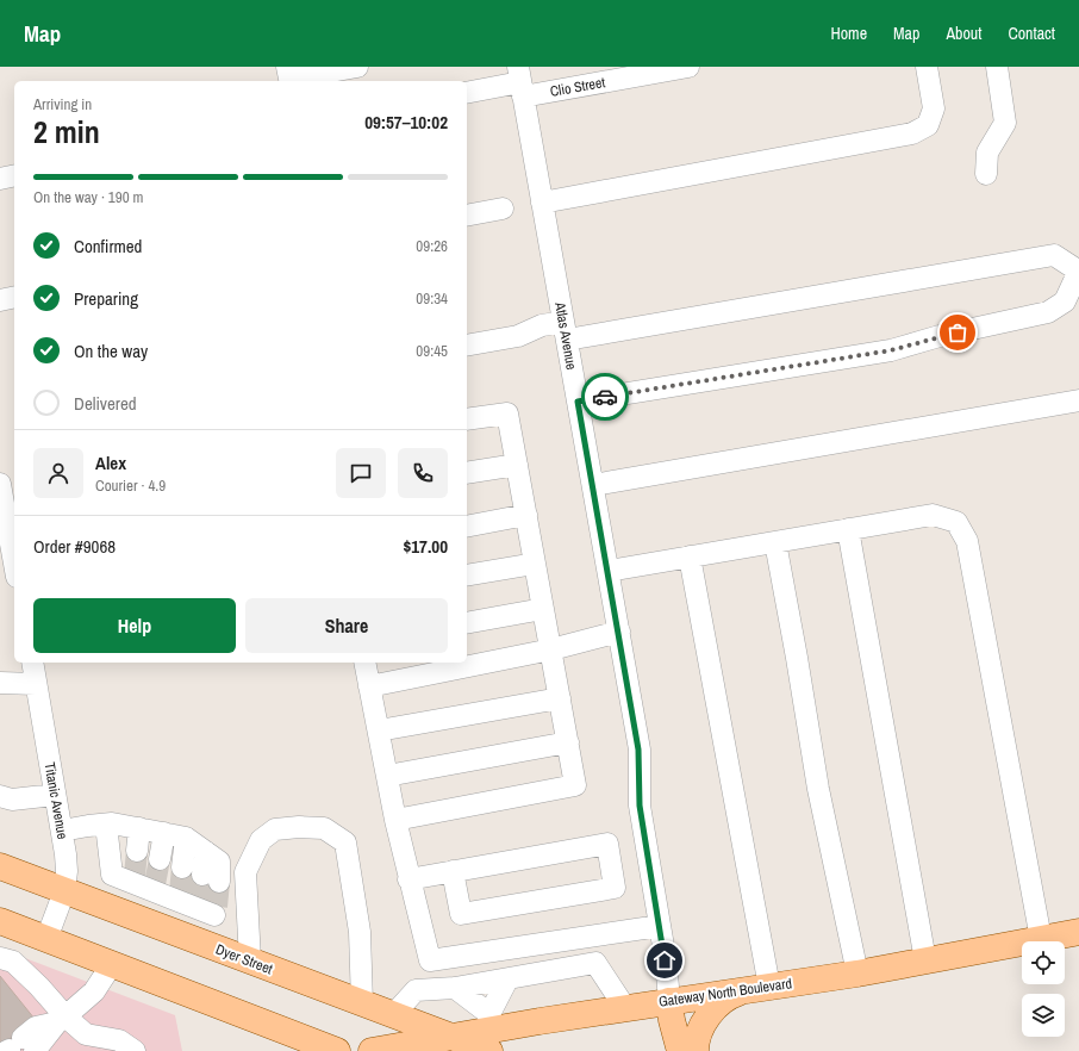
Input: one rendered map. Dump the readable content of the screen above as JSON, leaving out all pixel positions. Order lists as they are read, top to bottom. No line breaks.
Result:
{"streets":{"main road":["Dyer Street","Gateway North Boulevard"],"street":["Clio Street","Atlas Avenue","Titanic Avenue"]},"crossings":[["Clio Street","Atlas Avenue"],["Atlas Avenue","Gateway North Boulevard"],["Titanic Avenue","Dyer Street"],["Dyer Street","Gateway North Boulevard"]],"page":{"header":"Map","nav":["Home","Map","About","Contact"],"heading":["2 min","Arriving in","09:57–10:02"],"panel":["Alex","Courier · 4.9","Order #9068","$17.00"],"bar":"On the way · 190 m","list":[["Confirmed","09:26"],["Preparing","09:34"],["On the way","09:45"],"Delivered"],"buttons":["Help","Share"]}}
